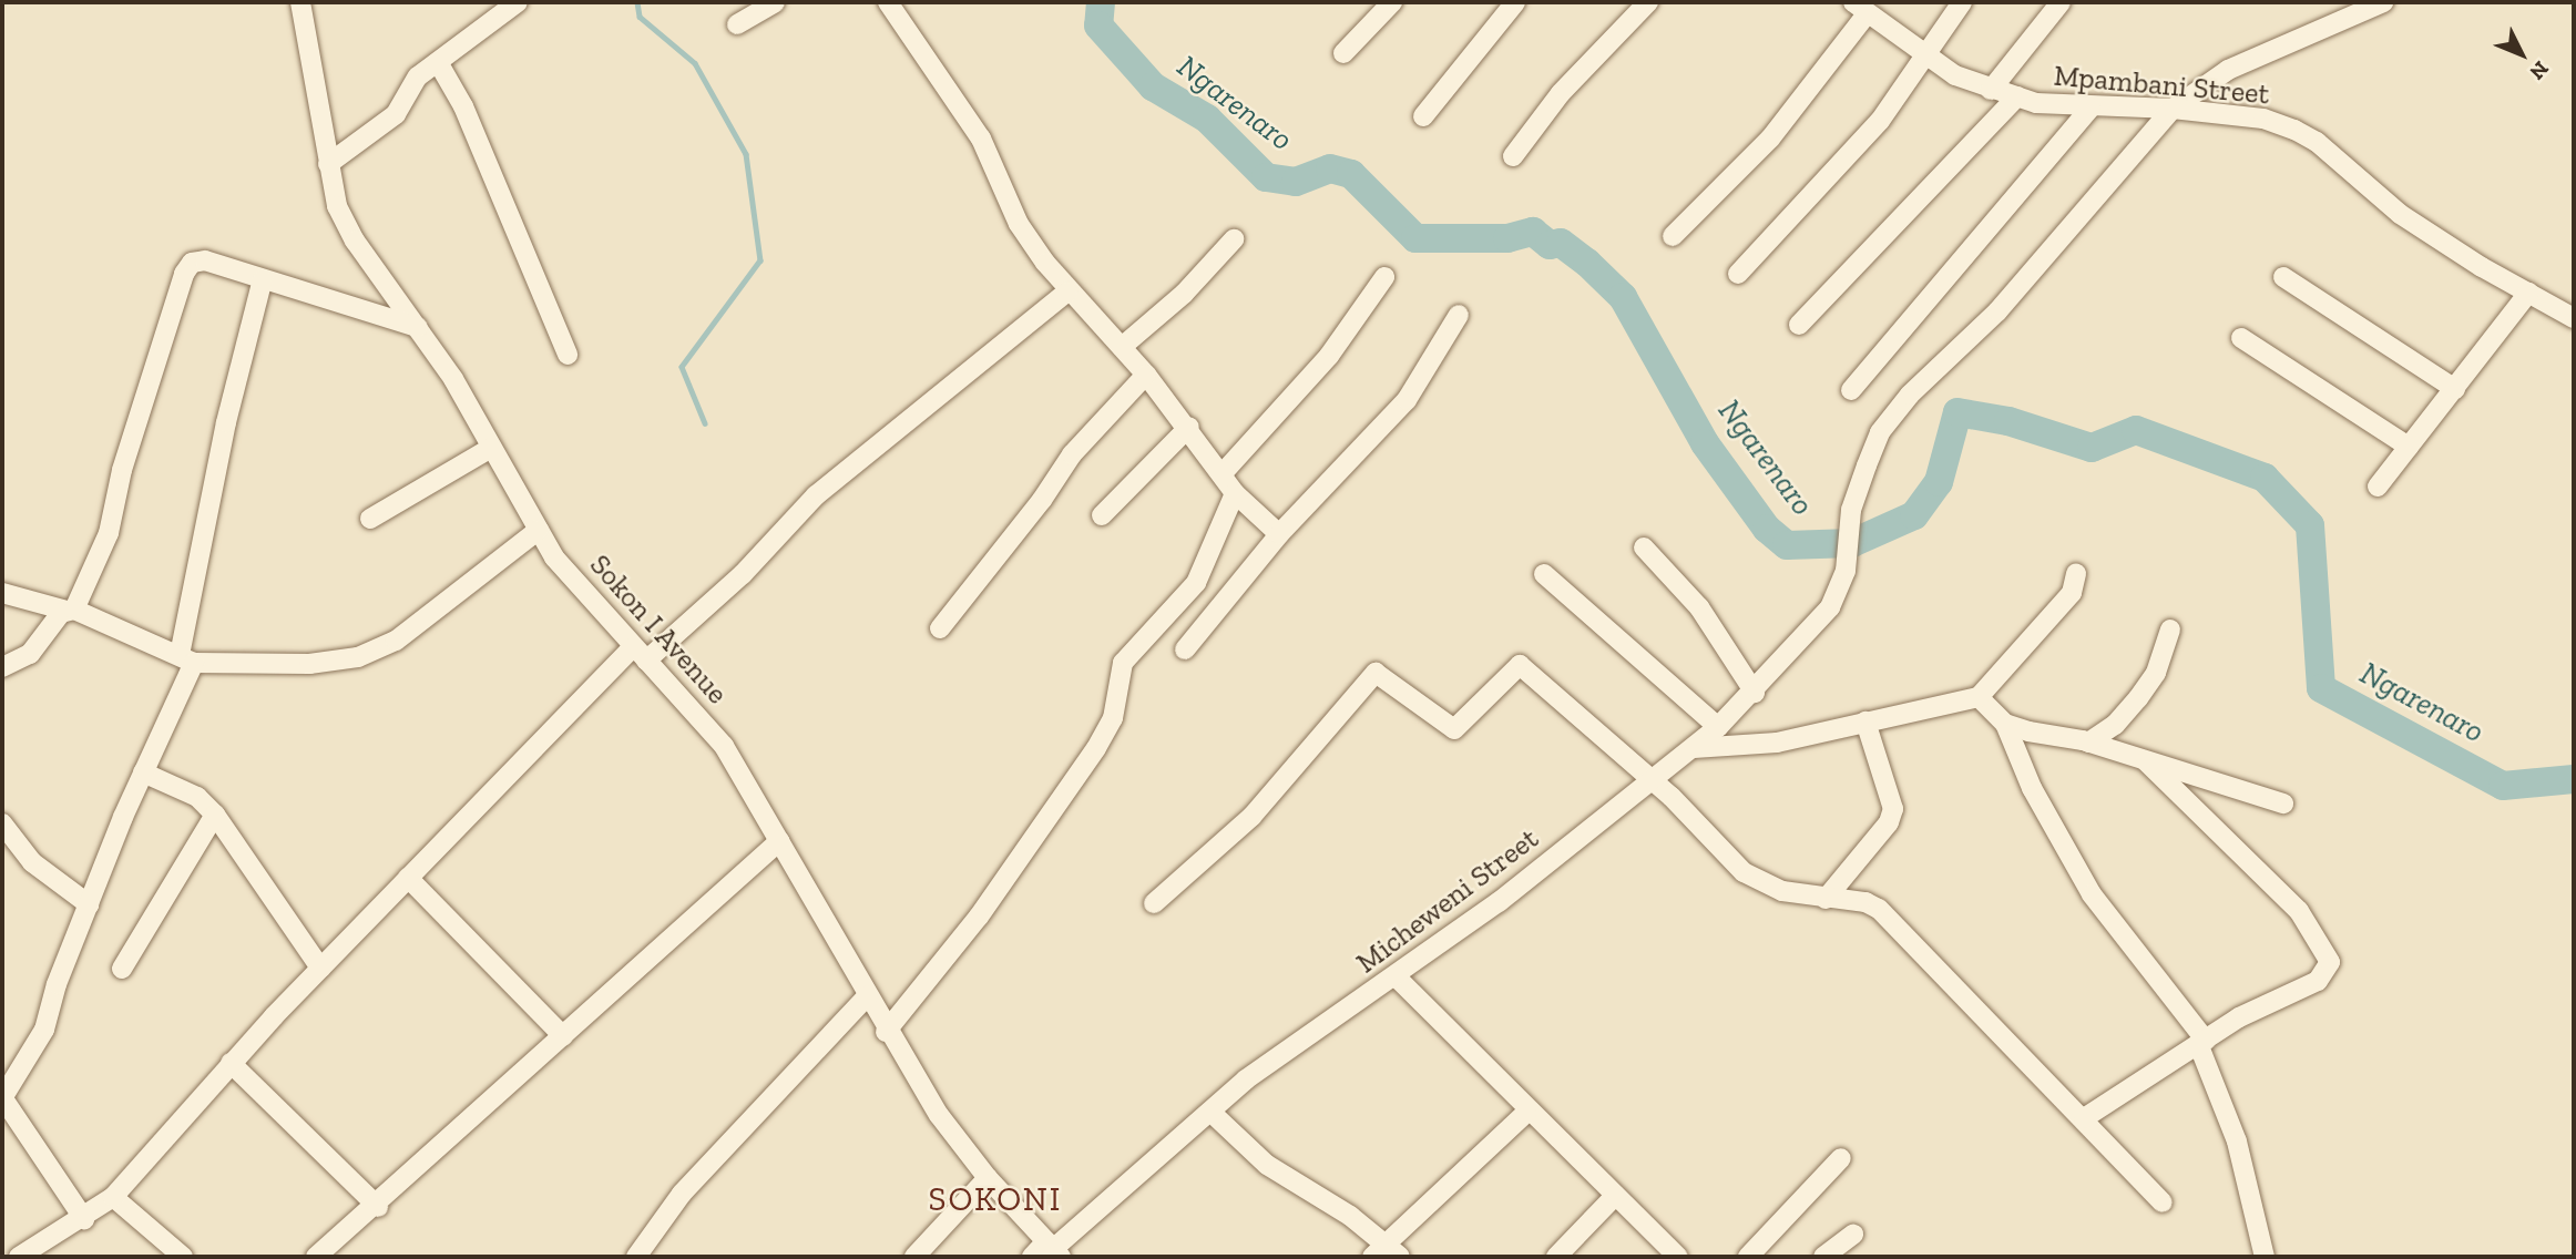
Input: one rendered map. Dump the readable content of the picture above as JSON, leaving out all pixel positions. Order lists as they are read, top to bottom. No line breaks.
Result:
{"streets":{"street":["Mpambani Street","Sokon I Avenue","Micheweni Street"]},"crossings":[["Mpambani Street","Micheweni Street"],["Sokon I Avenue","Micheweni Street"]],"districts":["SOKONI"],"water":["Ngarenaro"],"north":"bottom right"}
